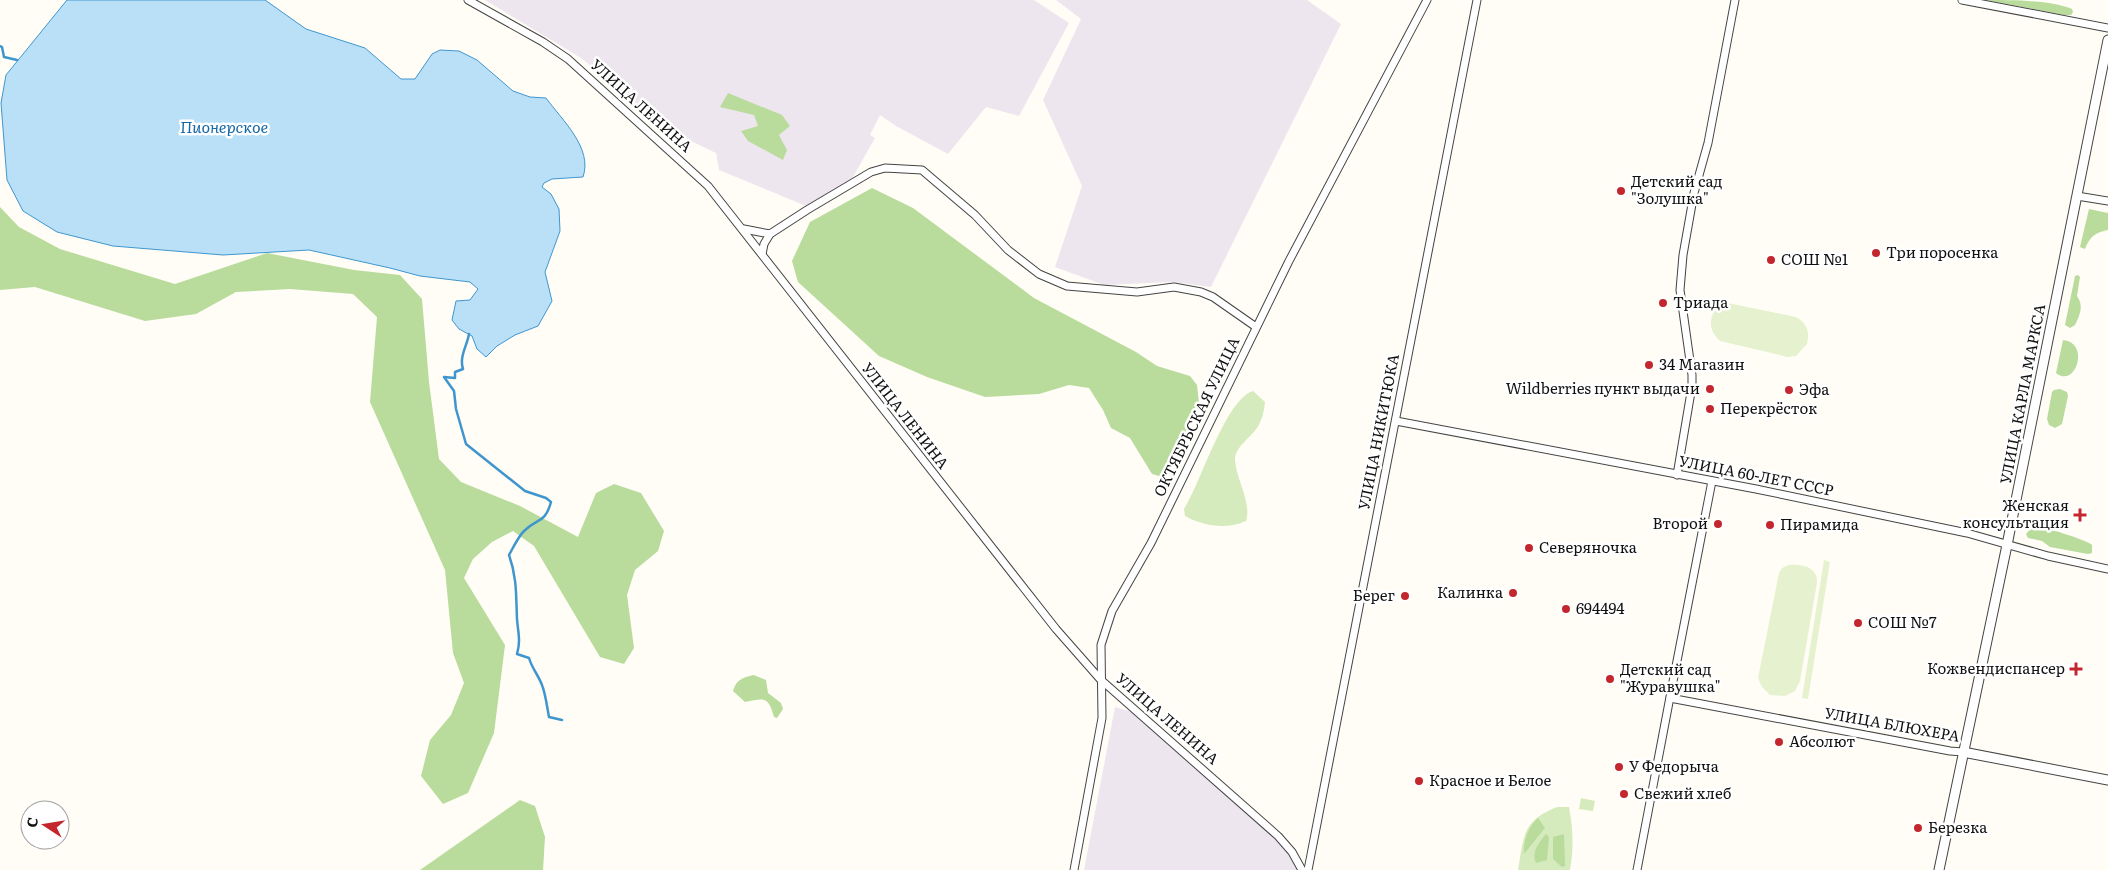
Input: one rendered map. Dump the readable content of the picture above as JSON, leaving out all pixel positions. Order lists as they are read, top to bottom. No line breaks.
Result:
{"streets":{"street":["УЛИЦА ЛЕНИНА","УЛИЦА КАРЛА МАРКСА","ОКТЯБРЬСКАЯ УЛИЦА","УЛИЦА НИКИТЮКА","УЛИЦА 60-ЛЕТ СССР","УЛИЦА БЛЮХЕРА"]},"crossings":[["УЛИЦА ЛЕНИНА","ОКТЯБРЬСКАЯ УЛИЦА"],["УЛИЦА КАРЛА МАРКСА","УЛИЦА 60-ЛЕТ СССР"],["УЛИЦА КАРЛА МАРКСА","УЛИЦА БЛЮХЕРА"],["УЛИЦА НИКИТЮКА","УЛИЦА 60-ЛЕТ СССР"]],"water":["Пионерское"],"places":{"other":["Детский сад \"Золушка\"","Три поросенка","СОШ №1","Триада","34 Магазин","Wildberries пункт выдачи","Эфа","Перекрёсток","Второй","Пирамида","Северяночка","Калинка","Берег","694494","СОШ №7","Детский сад \"Журавушка\"","Абсолют","У Федорыча","Красное и Белое","Свежий хлеб","Березка"],"health":["Женская консультация","Кожвендиспансер"]},"north":"left"}
